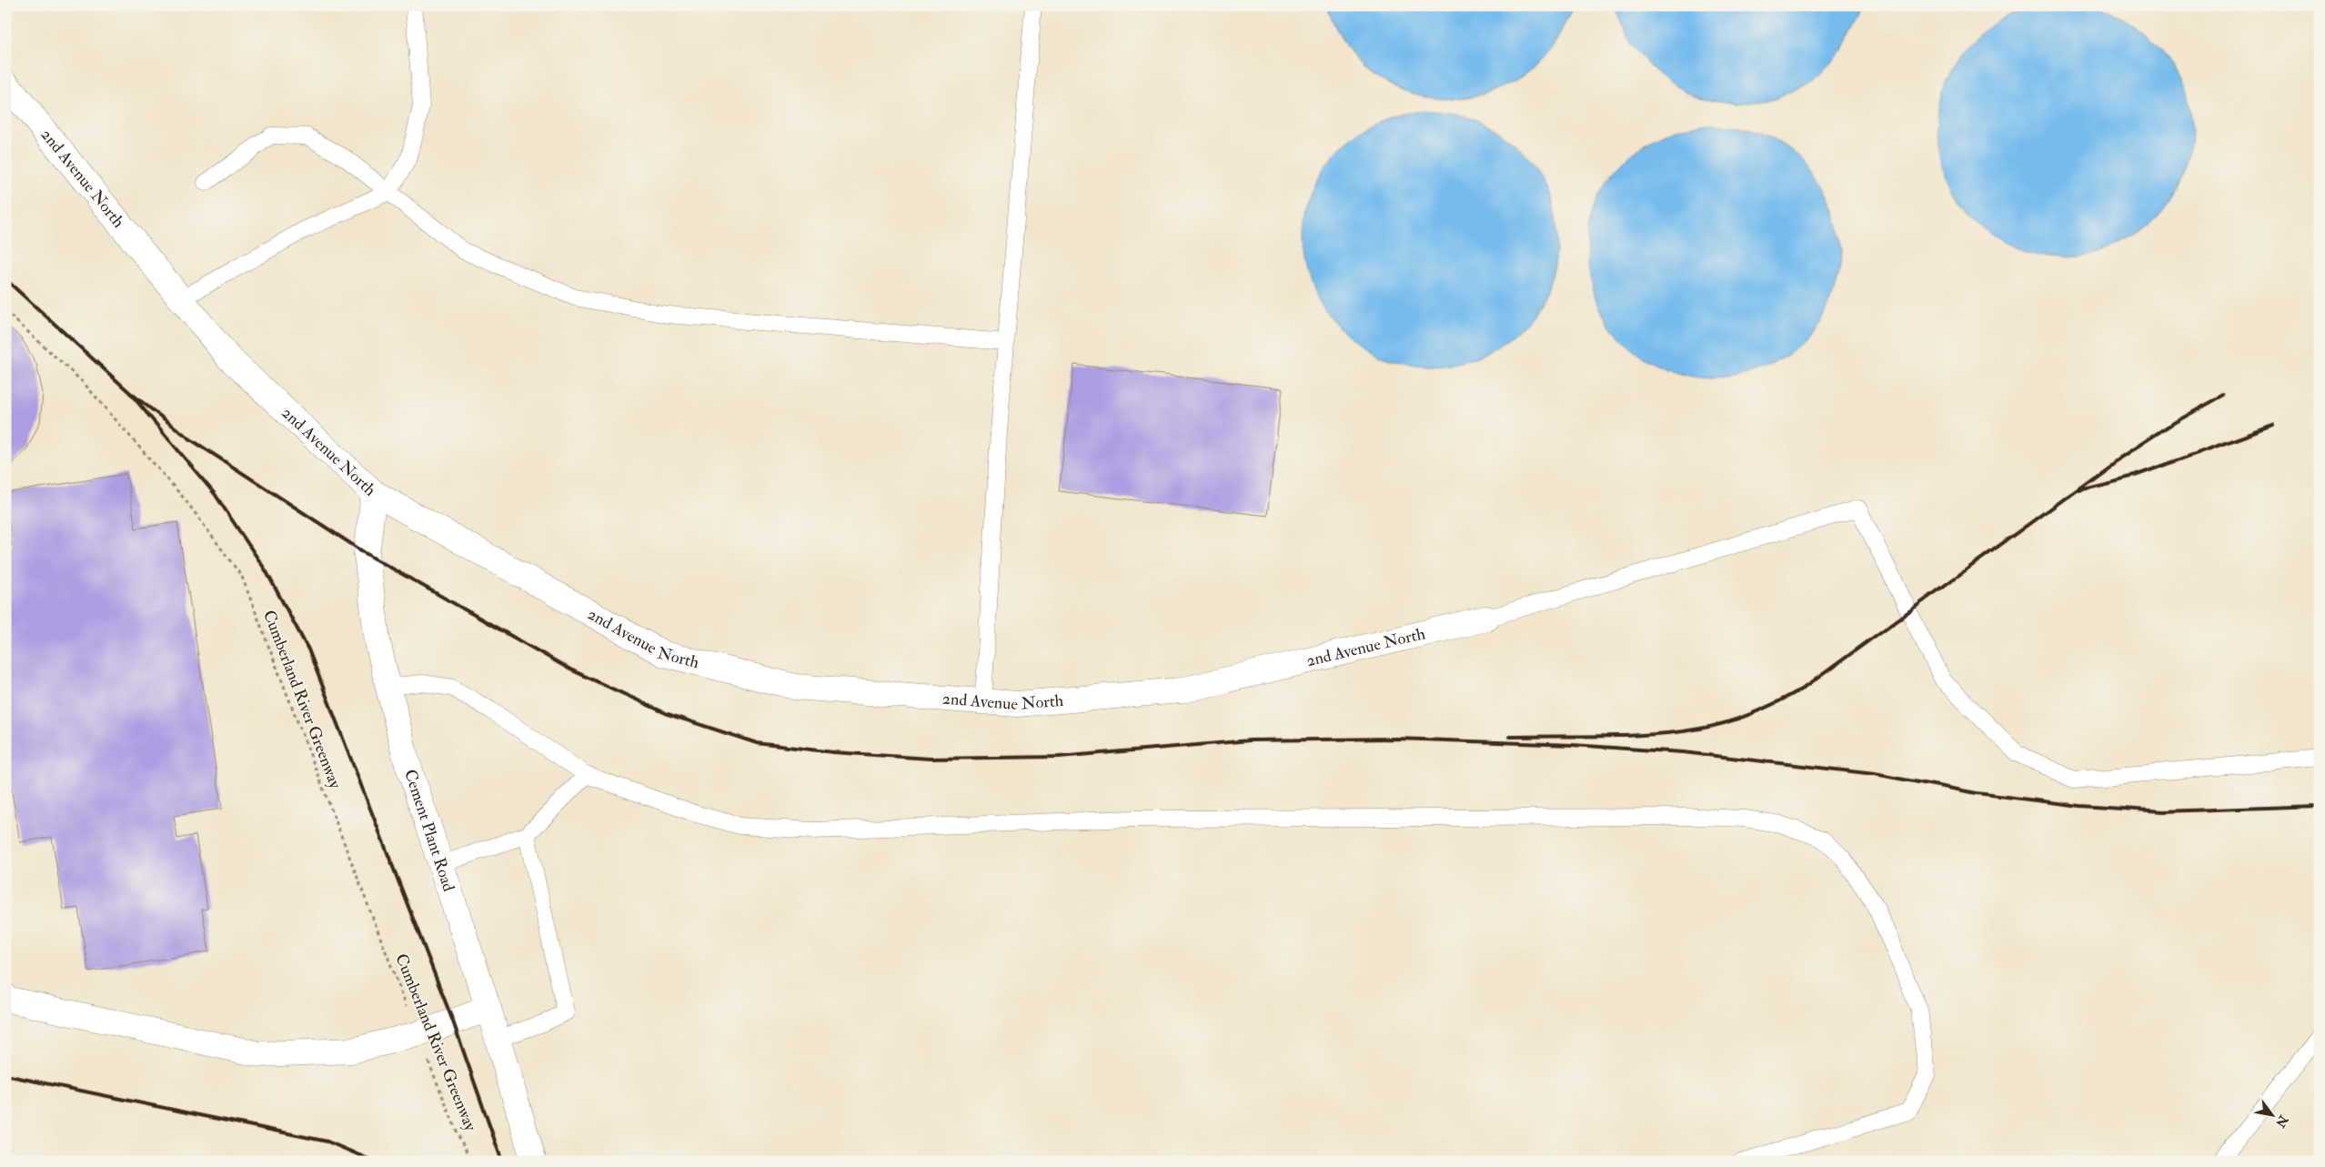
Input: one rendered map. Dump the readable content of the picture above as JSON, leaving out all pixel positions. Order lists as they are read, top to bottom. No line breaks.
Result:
{"streets":{"street":["2nd Avenue North","Cement Plant Road"],"path":["Cumberland River Greenway"]},"crossings":[["2nd Avenue North","Cement Plant Road"]],"north":"bottom right"}
